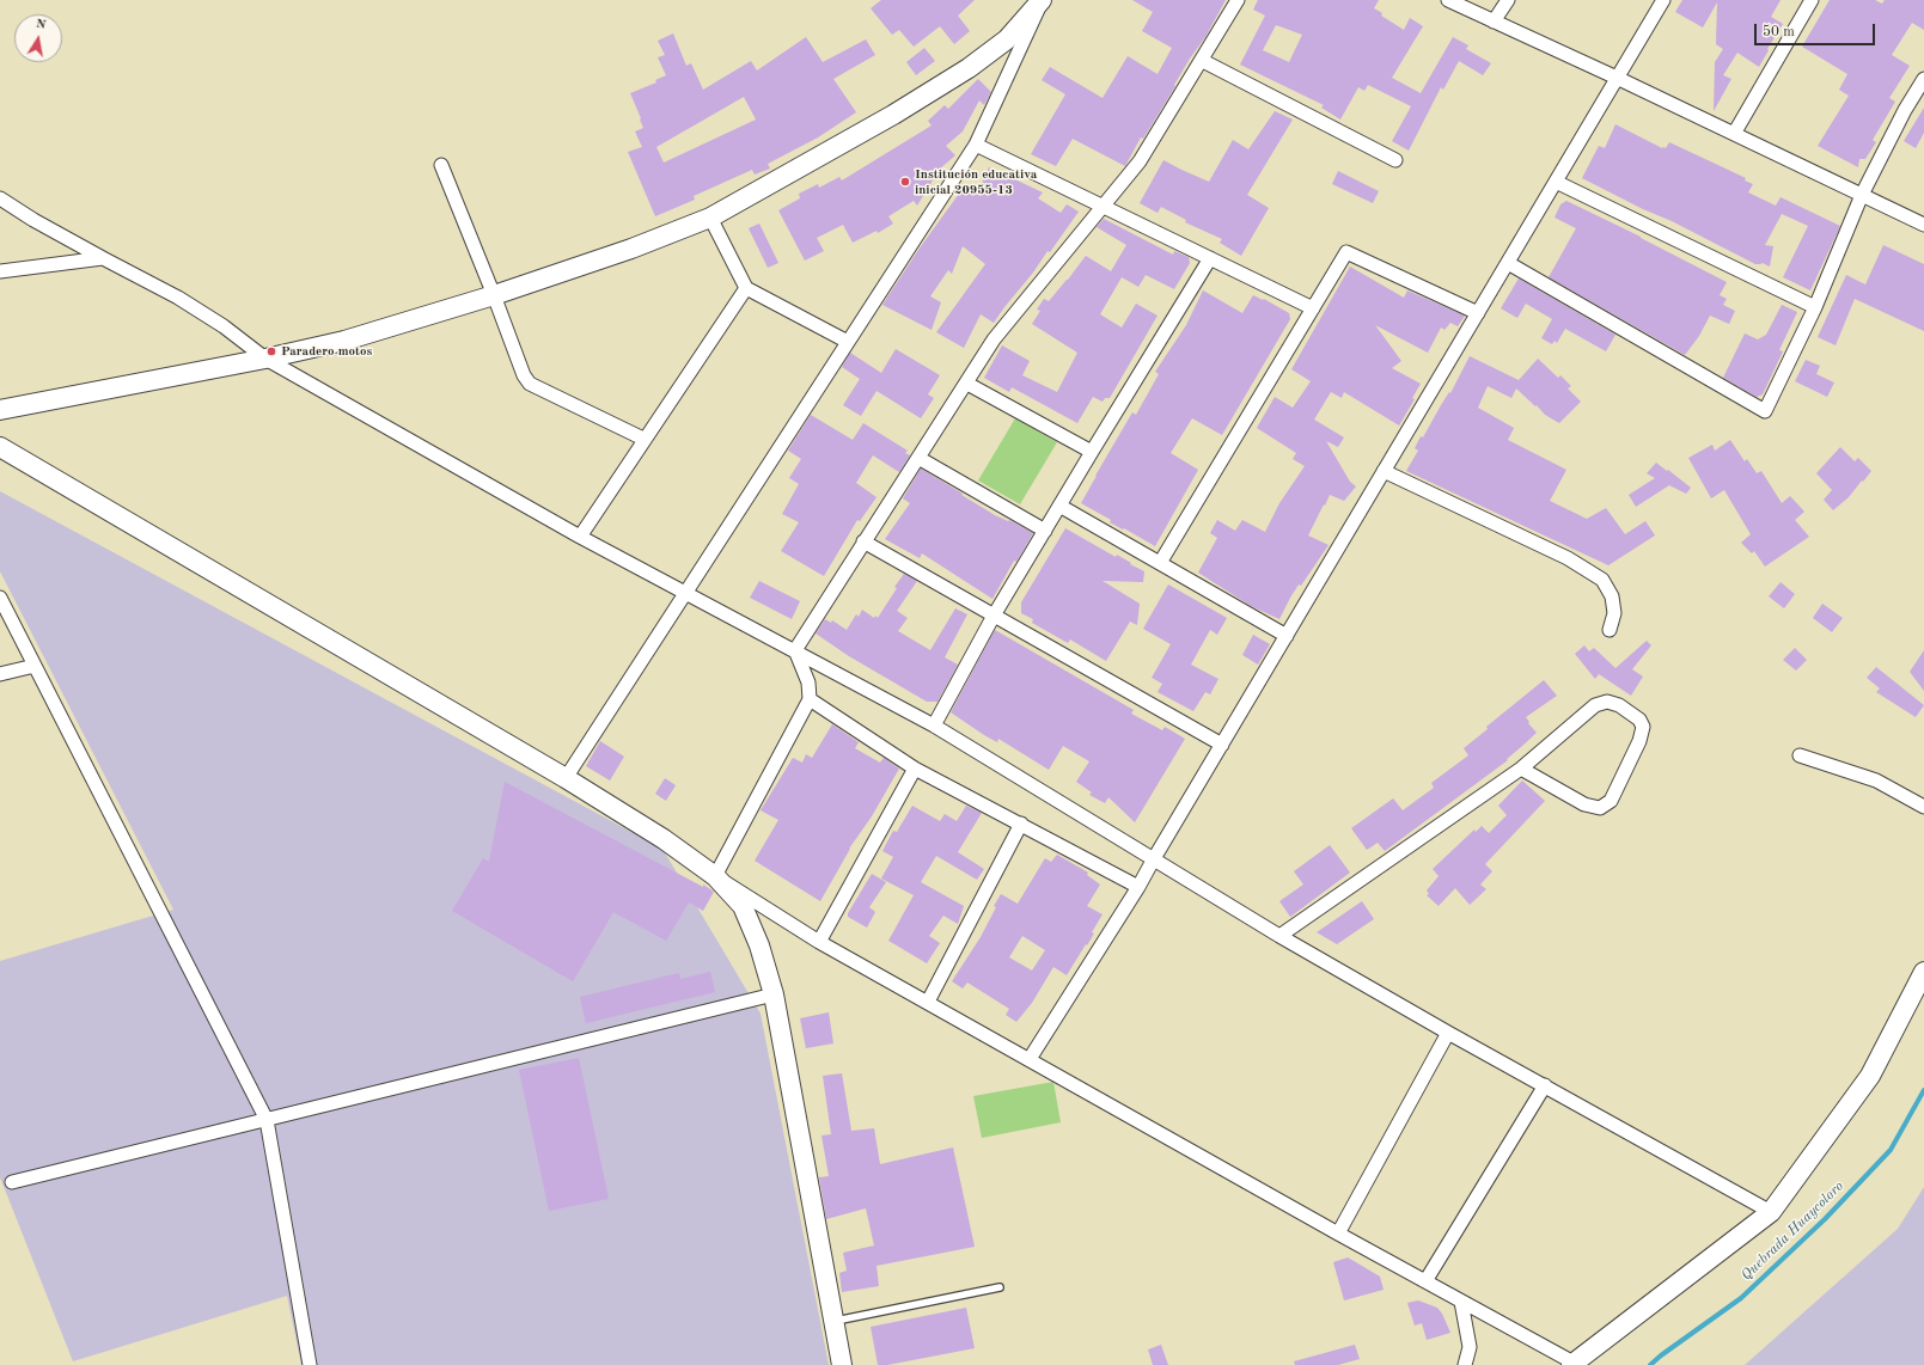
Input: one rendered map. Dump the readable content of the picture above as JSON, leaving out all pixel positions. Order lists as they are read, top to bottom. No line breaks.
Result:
{"water":["Quebrada Huaycoloro"],"places":["Institución educativa inicial 20955-13","Paradero motos"],"scale_bar":"50 m","north":"top"}
